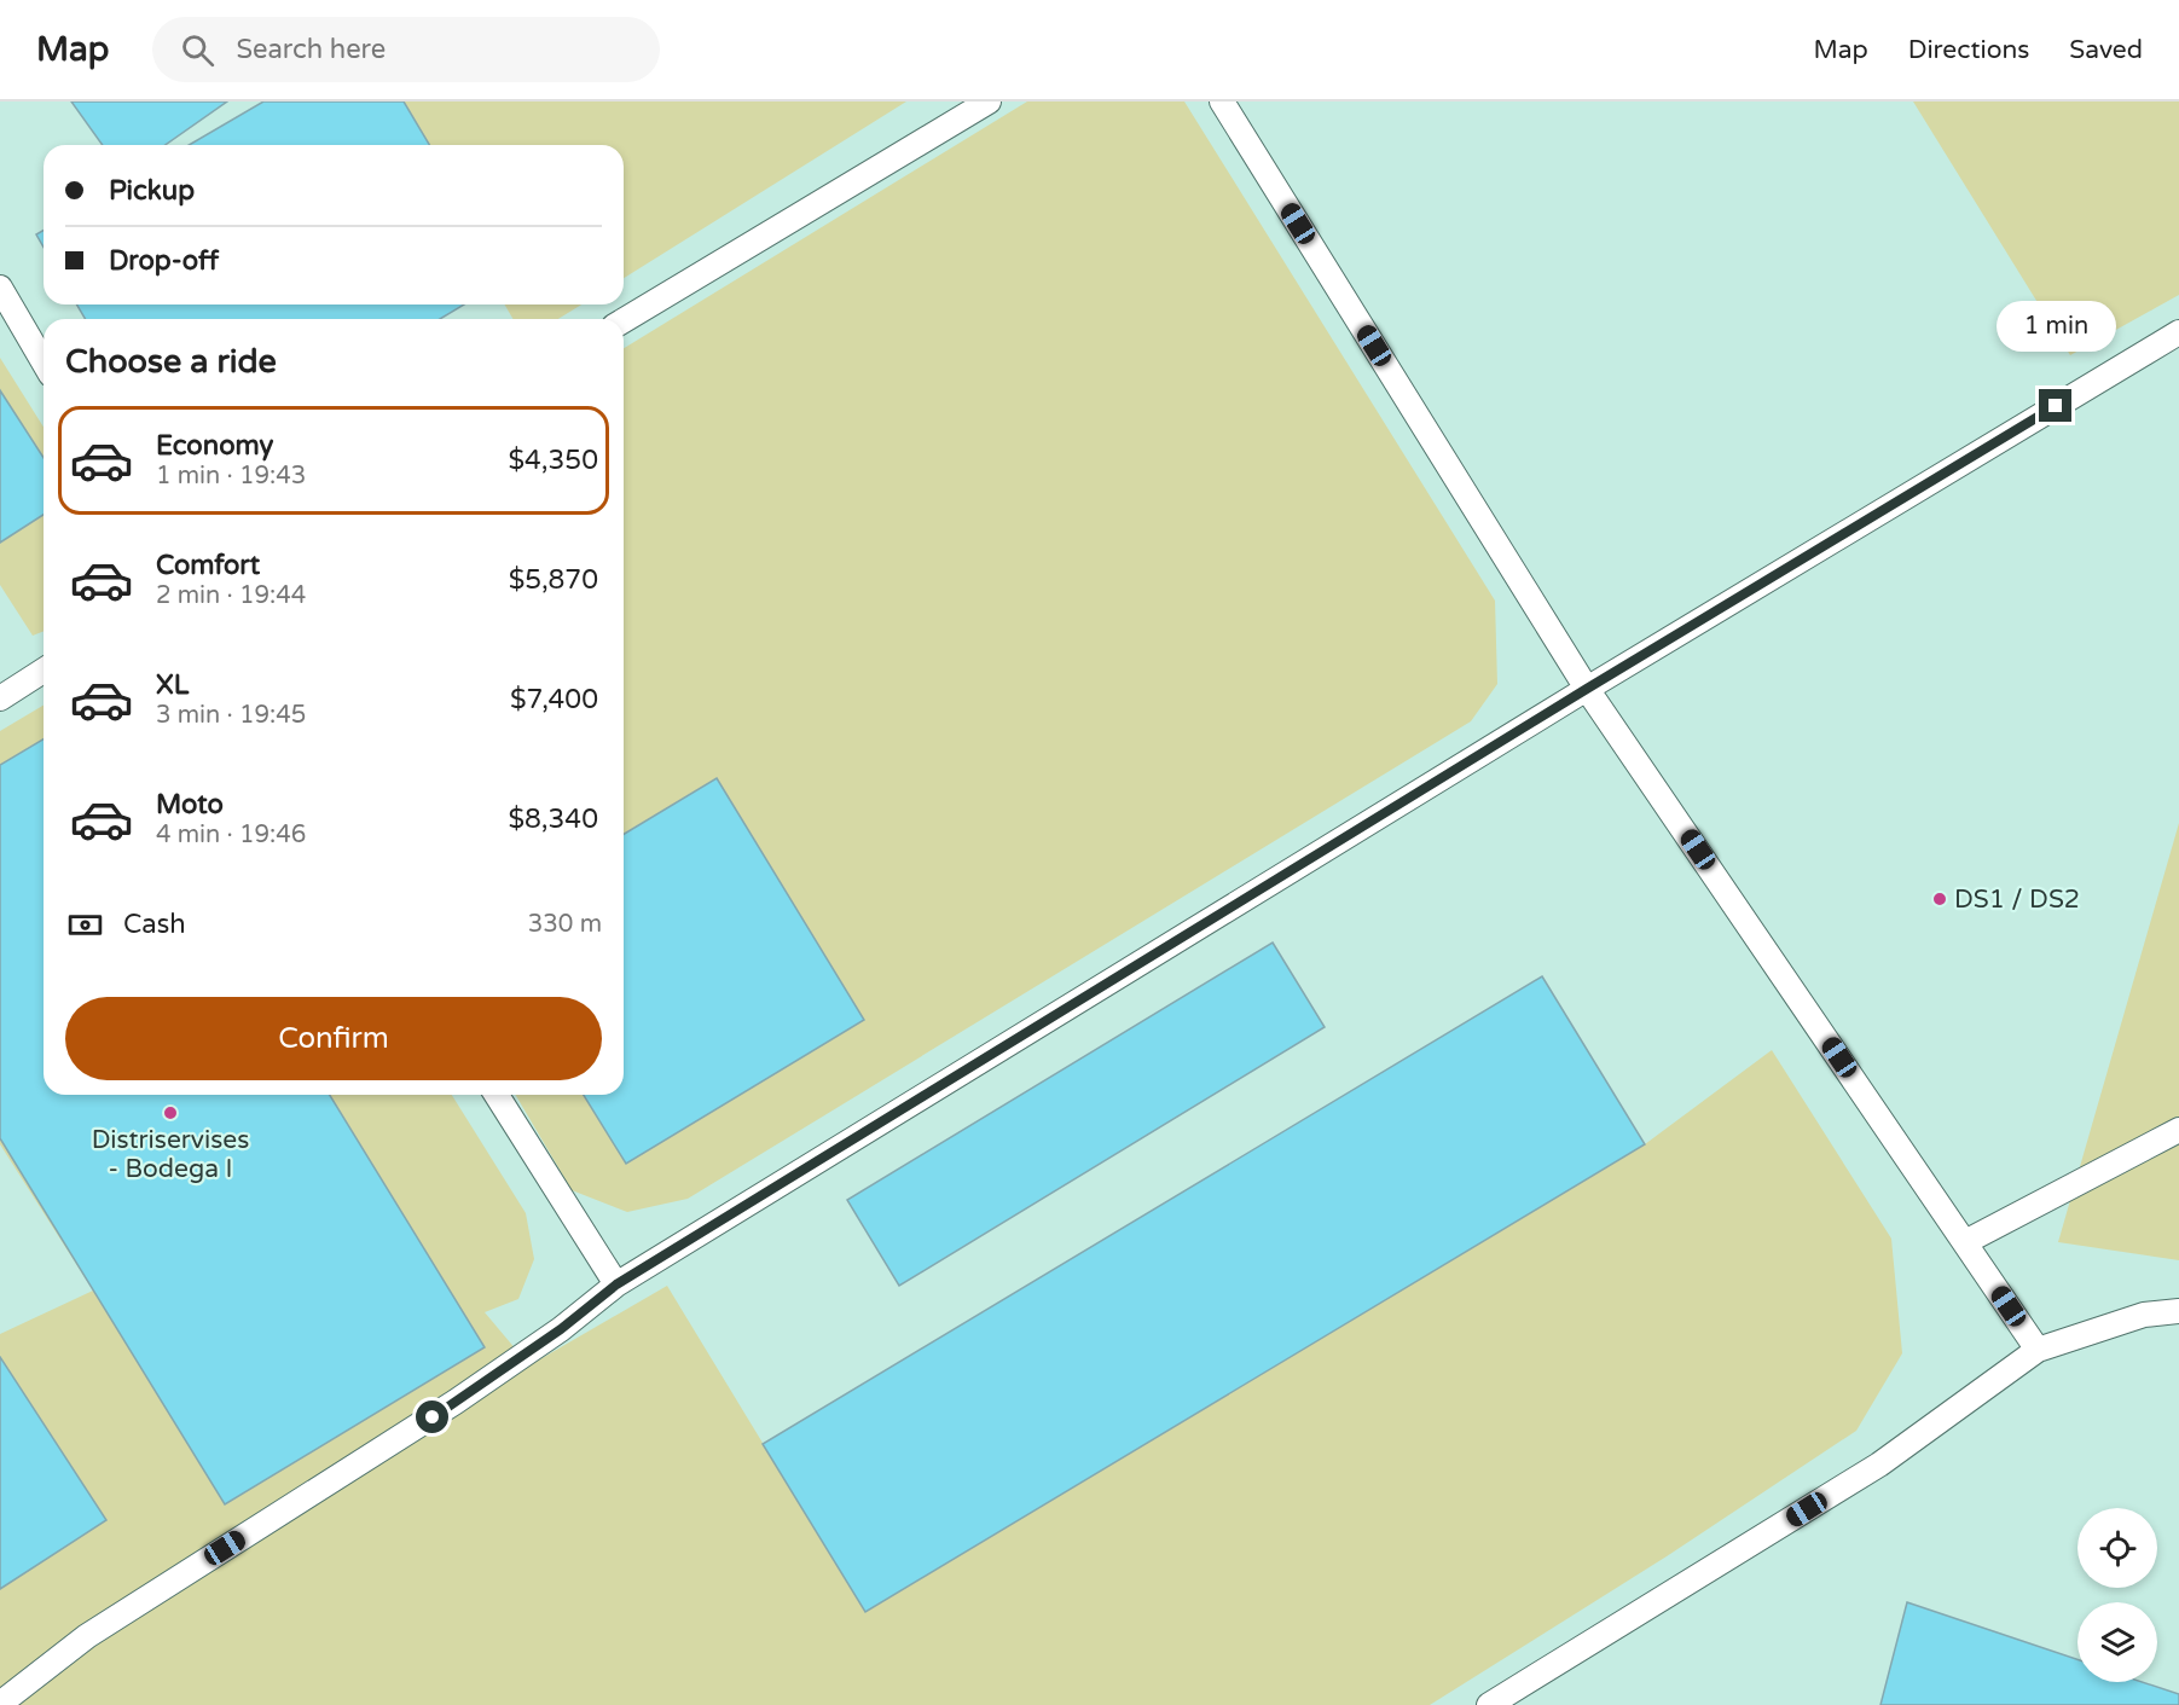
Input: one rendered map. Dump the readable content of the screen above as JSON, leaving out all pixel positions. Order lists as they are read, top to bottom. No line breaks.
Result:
{"places":["DS1 / DS2","Distriservises - Bodega I"],"page":{"header":"Map","search":"Search here","nav":["Map","Directions","Saved"],"banner":["Pickup","Drop-off"],"bubble":"1 min","heading":"Choose a ride","list":[{"name":"Economy","note":"1 min · 19:43","value":"$4,350"},{"name":"Comfort","note":"2 min · 19:44","value":"$5,870"},{"name":"XL","note":"3 min · 19:45","value":"$7,400"},{"name":"Moto","note":"4 min · 19:46","value":"$8,340"}],"pay":["Cash","330 m"],"buttons":"Confirm"}}
